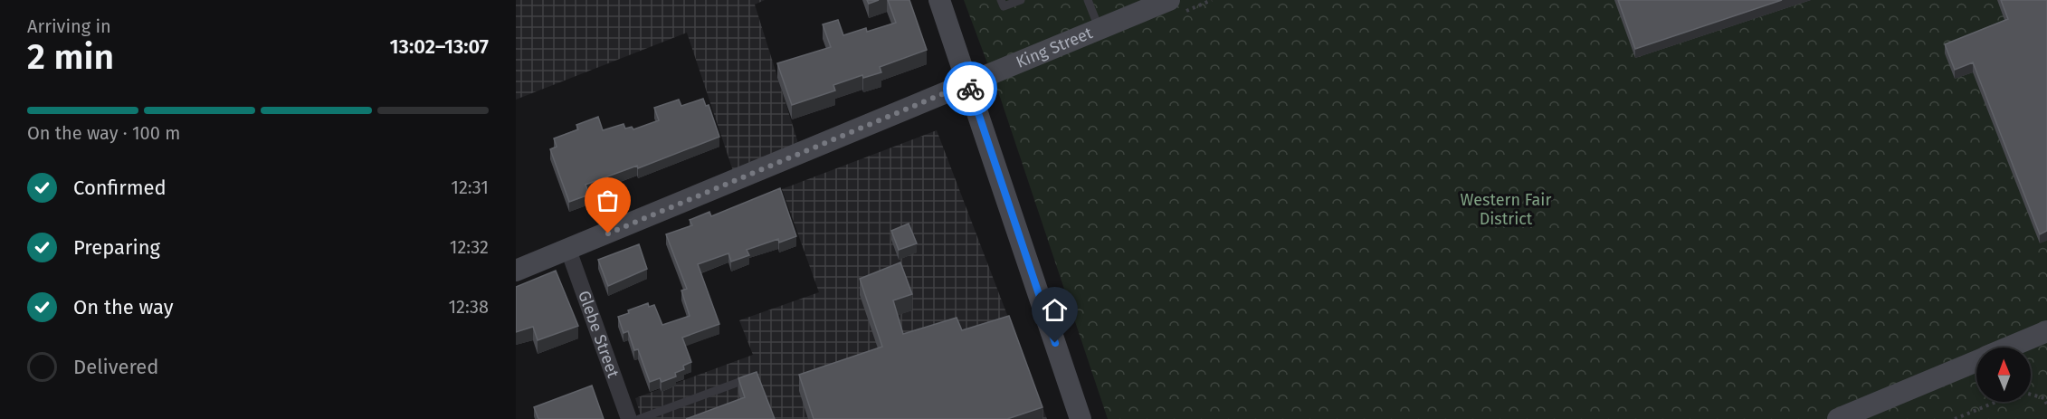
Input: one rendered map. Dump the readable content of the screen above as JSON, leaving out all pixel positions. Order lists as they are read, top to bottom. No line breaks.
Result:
{"streets":{"street":["King Street","Glebe Street"]},"crossings":[["King Street","Glebe Street"]],"parks":["Western Fair District"],"north":"top","page":{"heading":["2 min","Arriving in","13:02–13:07"],"bar":"On the way · 100 m","list":[["Confirmed","12:31"],["Preparing","12:32"],["On the way","12:38"],"Delivered"]}}
